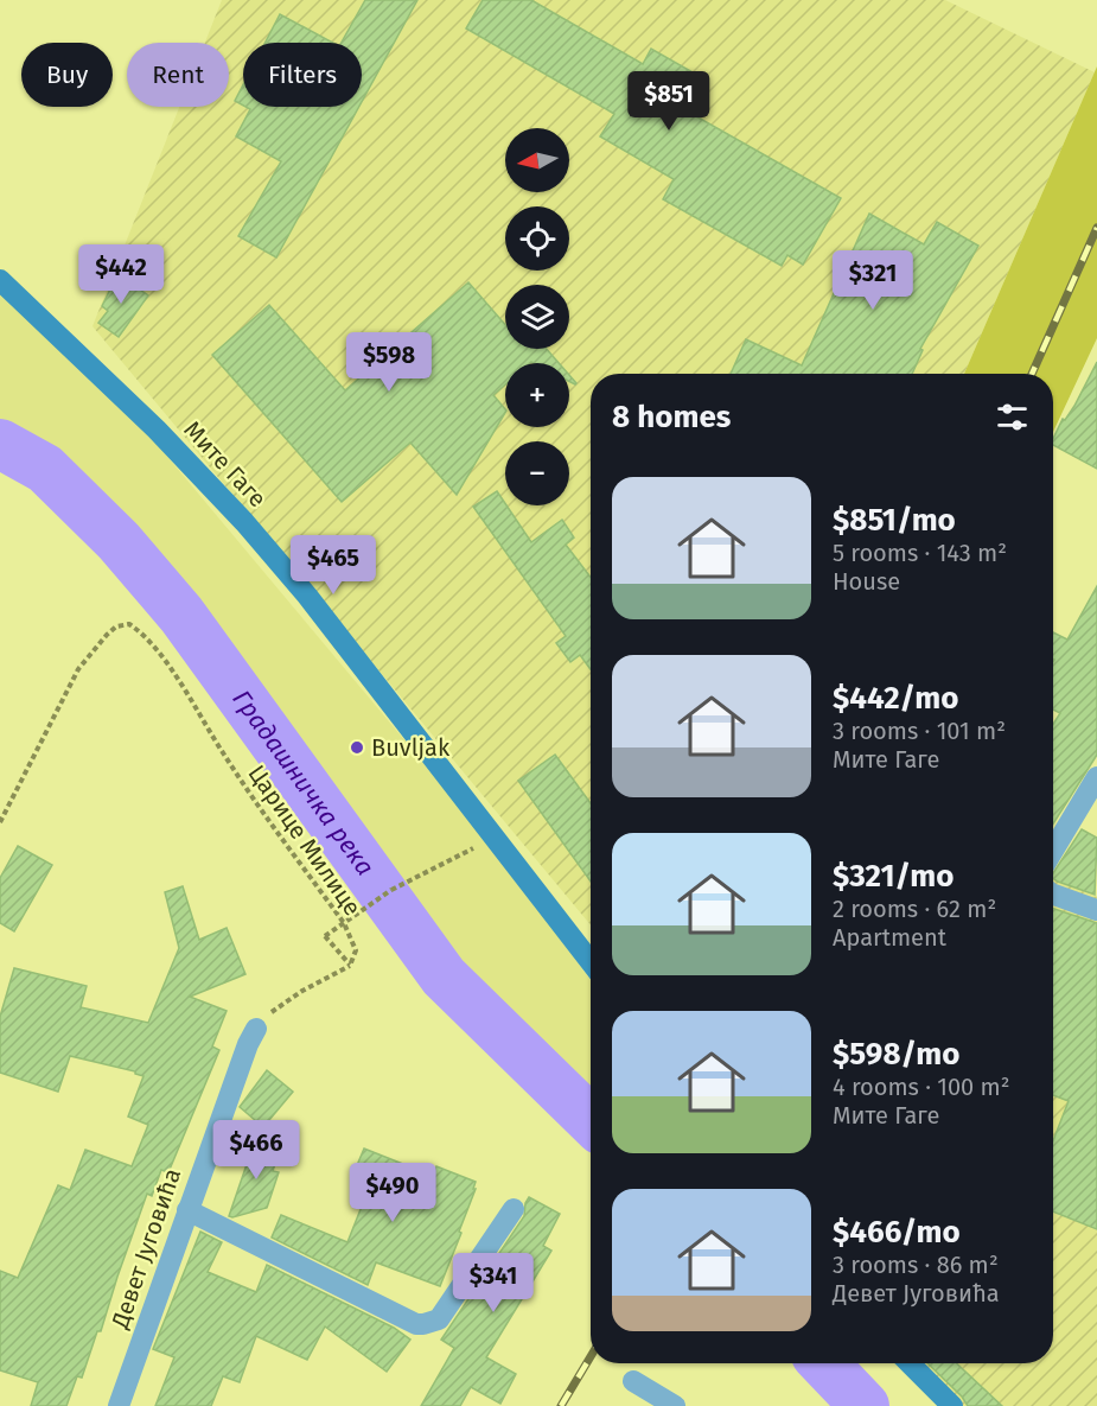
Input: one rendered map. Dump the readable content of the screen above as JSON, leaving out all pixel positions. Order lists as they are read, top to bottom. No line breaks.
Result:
{"streets":{"main road":["Мите Гаге"],"street":["Девет Југовића"],"path":["Царице Милице"]},"water":["Градашничка река"],"places":["Buvljak"],"north":"left","page":{"chip":["Buy","Rent","Filters"],"price":["$851","$442","$321","$598","$465","$466","$490","$341"],"map_buttons":["+","−"],"heading":"8 homes","list":[{"name":"$851/mo","note":"5 rooms · 143 m² · House"},{"name":"$442/mo","note":"3 rooms · 101 m² · Мите Гаге"},{"name":"$321/mo","note":"2 rooms · 62 m² · Apartment"},{"name":"$598/mo","note":"4 rooms · 100 m² · Мите Гаге"},{"name":"$466/mo","note":"3 rooms · 86 m² · Девет Југовића"}]}}
